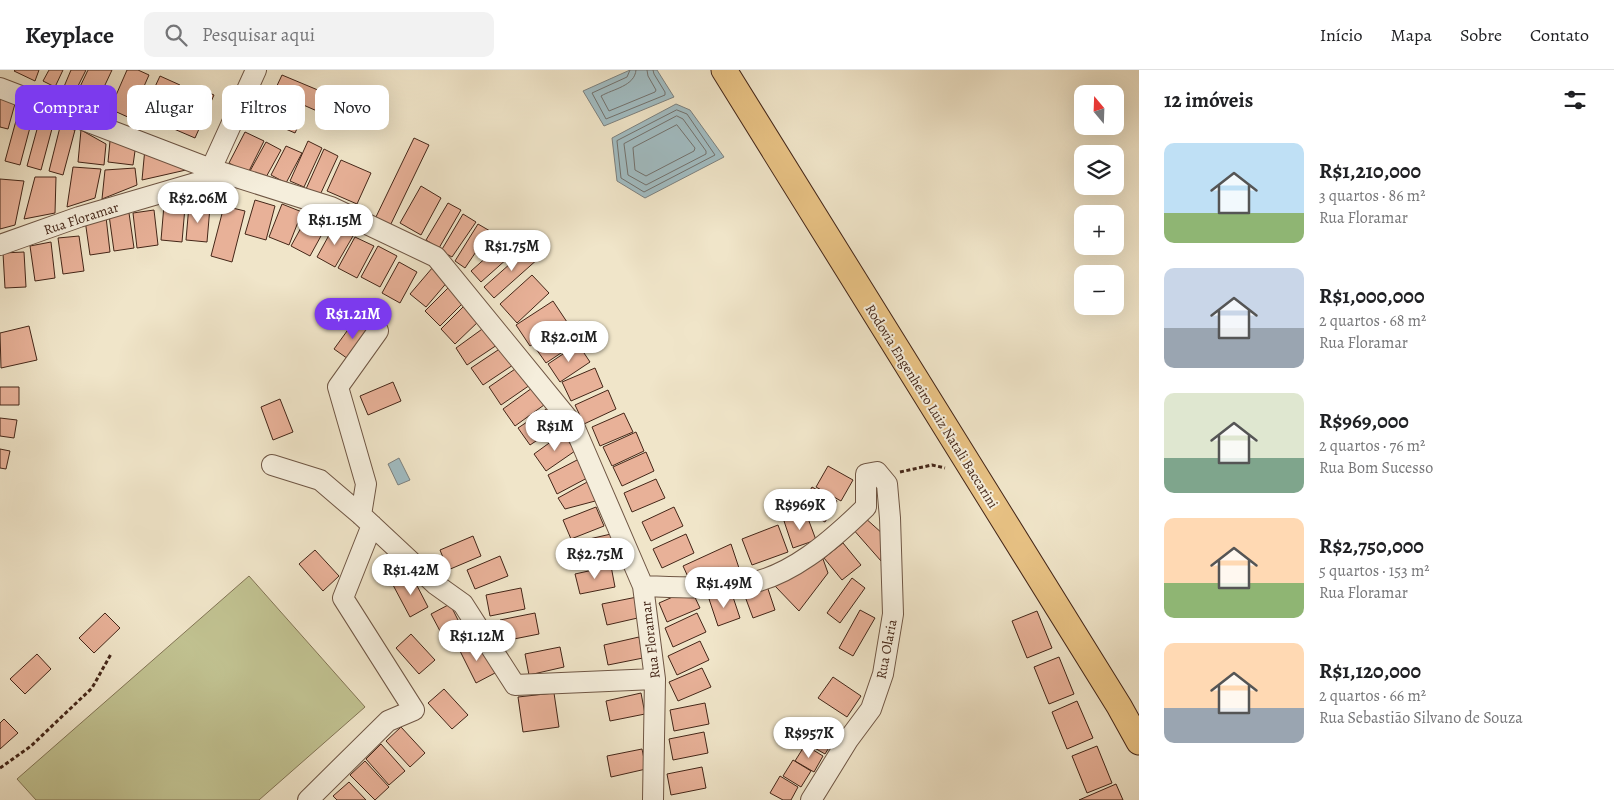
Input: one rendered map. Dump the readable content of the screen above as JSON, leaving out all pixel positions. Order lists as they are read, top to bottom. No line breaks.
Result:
{"streets":{"main road":["Rodovia Engenheiro Luiz Natali Baccarini"],"street":["Rua Floramar","Rua Olaria"]},"north":"top","page":{"header":"Keyplace","search":"Pesquisar aqui","nav":["Início","Mapa","Sobre","Contato"],"heading":"12 imóveis","map_buttons":["+","−"],"chip":["Comprar","Alugar","Filtros","Novo"],"list":[{"name":"R$1,210,000","note":"3 quartos · 86 m² · Rua Floramar"},{"name":"R$1,000,000","note":"2 quartos · 68 m² · Rua Floramar"},{"name":"R$969,000","note":"2 quartos · 76 m² · Rua Bom Sucesso"},{"name":"R$2,750,000","note":"5 quartos · 153 m² · Rua Floramar"},{"name":"R$1,120,000","note":"2 quartos · 66 m² · Rua Sebastião Silvano de Souza"}],"price":["R$2.06M","R$1.15M","R$1.75M","R$1.21M","R$2.01M","R$1M","R$969K","R$2.75M","R$1.42M","R$1.49M","R$1.12M","R$957K"]}}
